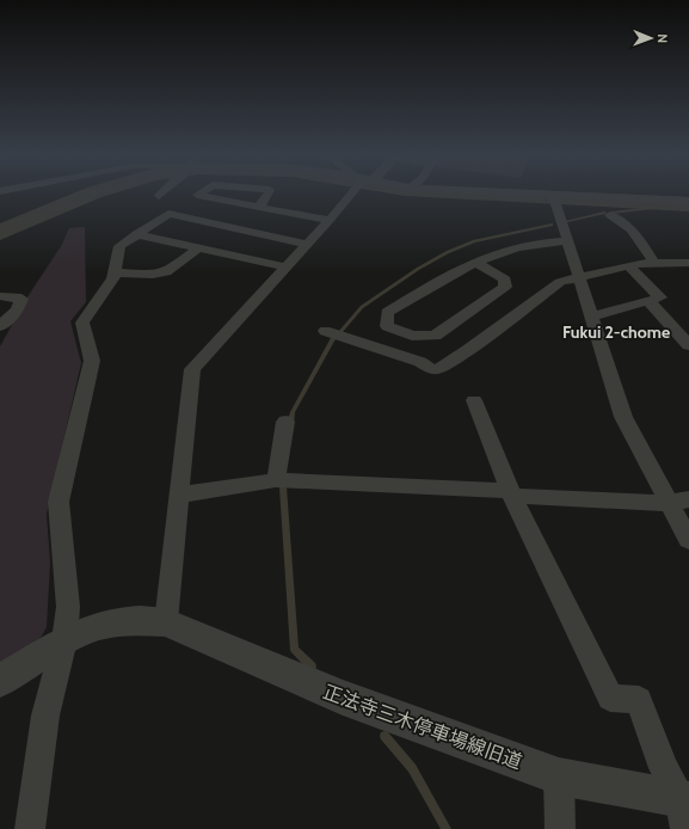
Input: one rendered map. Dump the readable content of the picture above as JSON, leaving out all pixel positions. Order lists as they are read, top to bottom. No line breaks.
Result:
{"streets":{"street":["正法寺三木停車場線旧道"]},"districts":["Fukui 2-chome"],"north":"right"}
